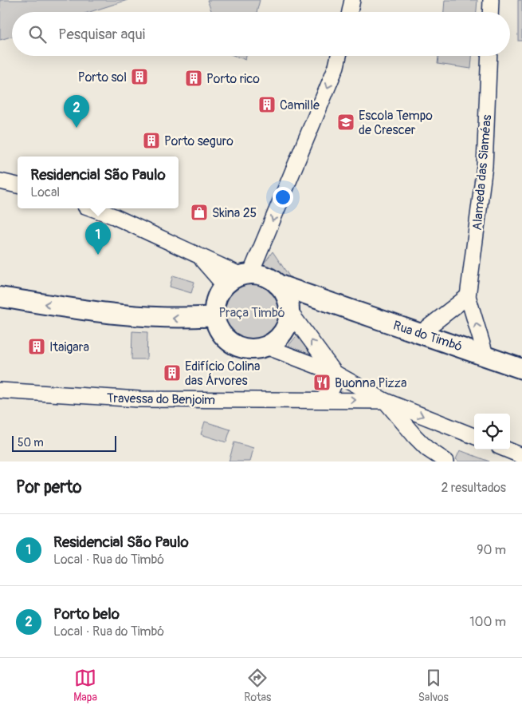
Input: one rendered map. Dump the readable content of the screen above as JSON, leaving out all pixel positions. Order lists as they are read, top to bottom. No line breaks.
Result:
{"streets":{"street":["Alameda das Siaméas","Rua do Timbó","Travessa do Benjoim"]},"crossings":[["Alameda das Siaméas","Rua do Timbó"]],"parks":["Praça Timbó"],"places":{"building":["Porto sol","Porto rico","Camille","Porto seguro","Itaigara","Edifício Colina das Árvores"],"school or university":["Escola Tempo de Crescer"],"shop":["Skina 25"],"restaurant":["Buonna Pizza"]},"scale_bar":"50 m","page":{"search":"Pesquisar aqui","pins":["2","1"],"popup":["Residencial São Paulo","Local"],"scale":"50 m","heading":["Por perto","2 resultados"],"list":[{"mark":"1","name":"Residencial São Paulo","note":"Local · Rua do Timbó","value":"90 m"},{"mark":"2","name":"Porto belo","note":"Local · Rua do Timbó","value":"100 m"}],"nav":["Mapa","Rotas","Salvos"]}}
